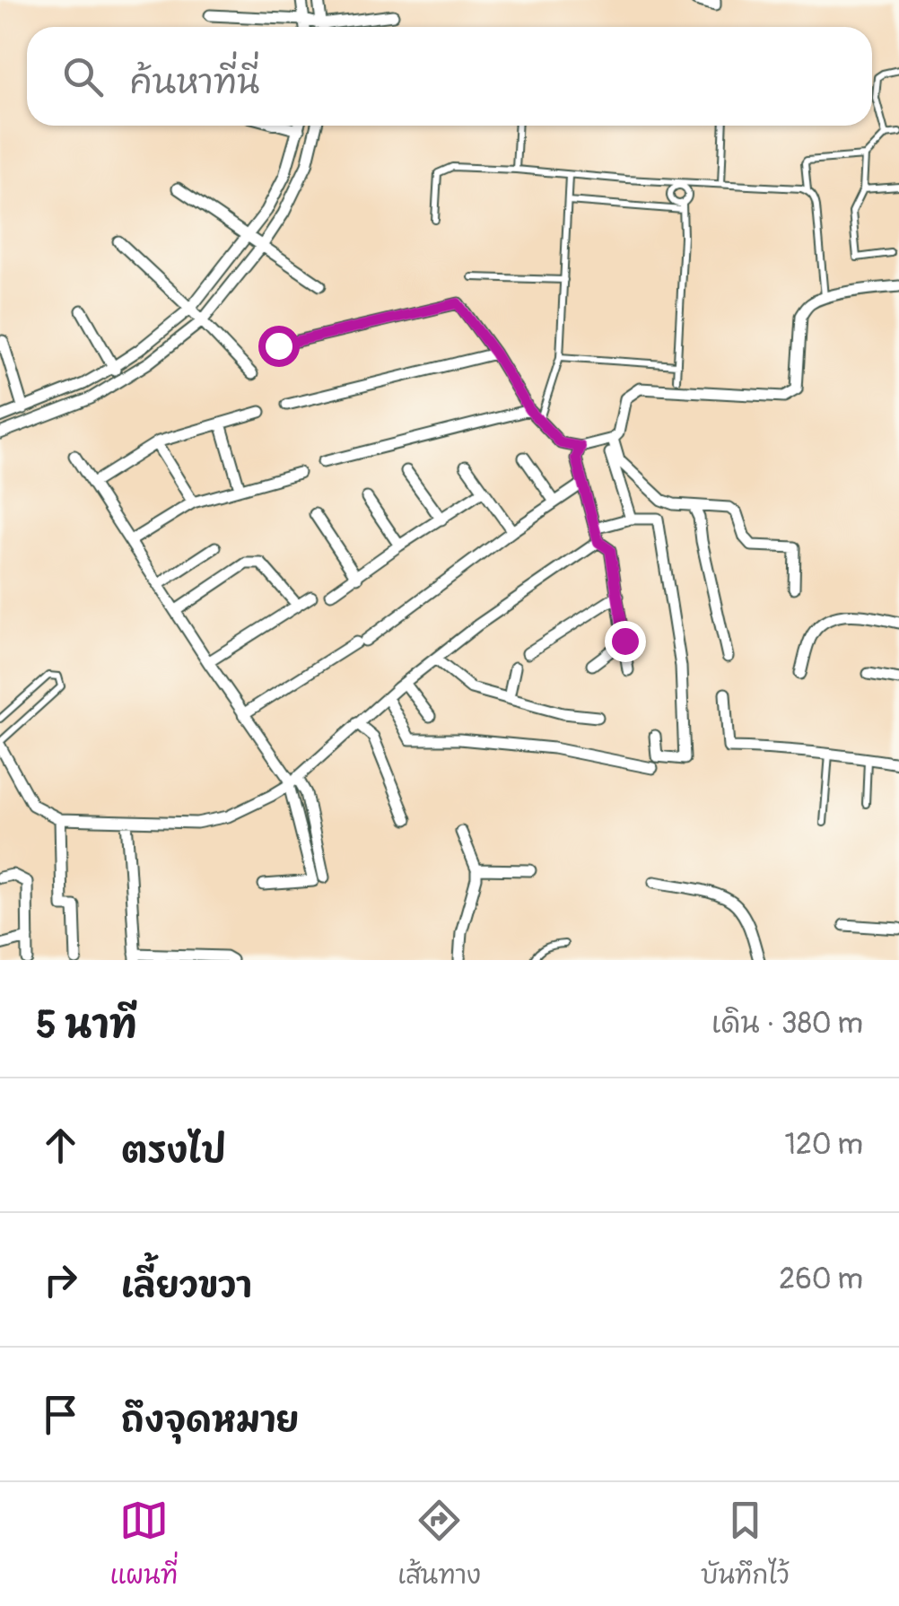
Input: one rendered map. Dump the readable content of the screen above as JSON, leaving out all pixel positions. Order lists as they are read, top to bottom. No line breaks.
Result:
{"page":{"search":"ค้นหาที่นี่","heading":["5 นาที","เดิน · 380 m"],"list":[["ตรงไป","120 m"],["เลี้ยวขวา","260 m"],"ถึงจุดหมาย"],"nav":["แผนที่","เส้นทาง","บันทึกไว้"]}}
